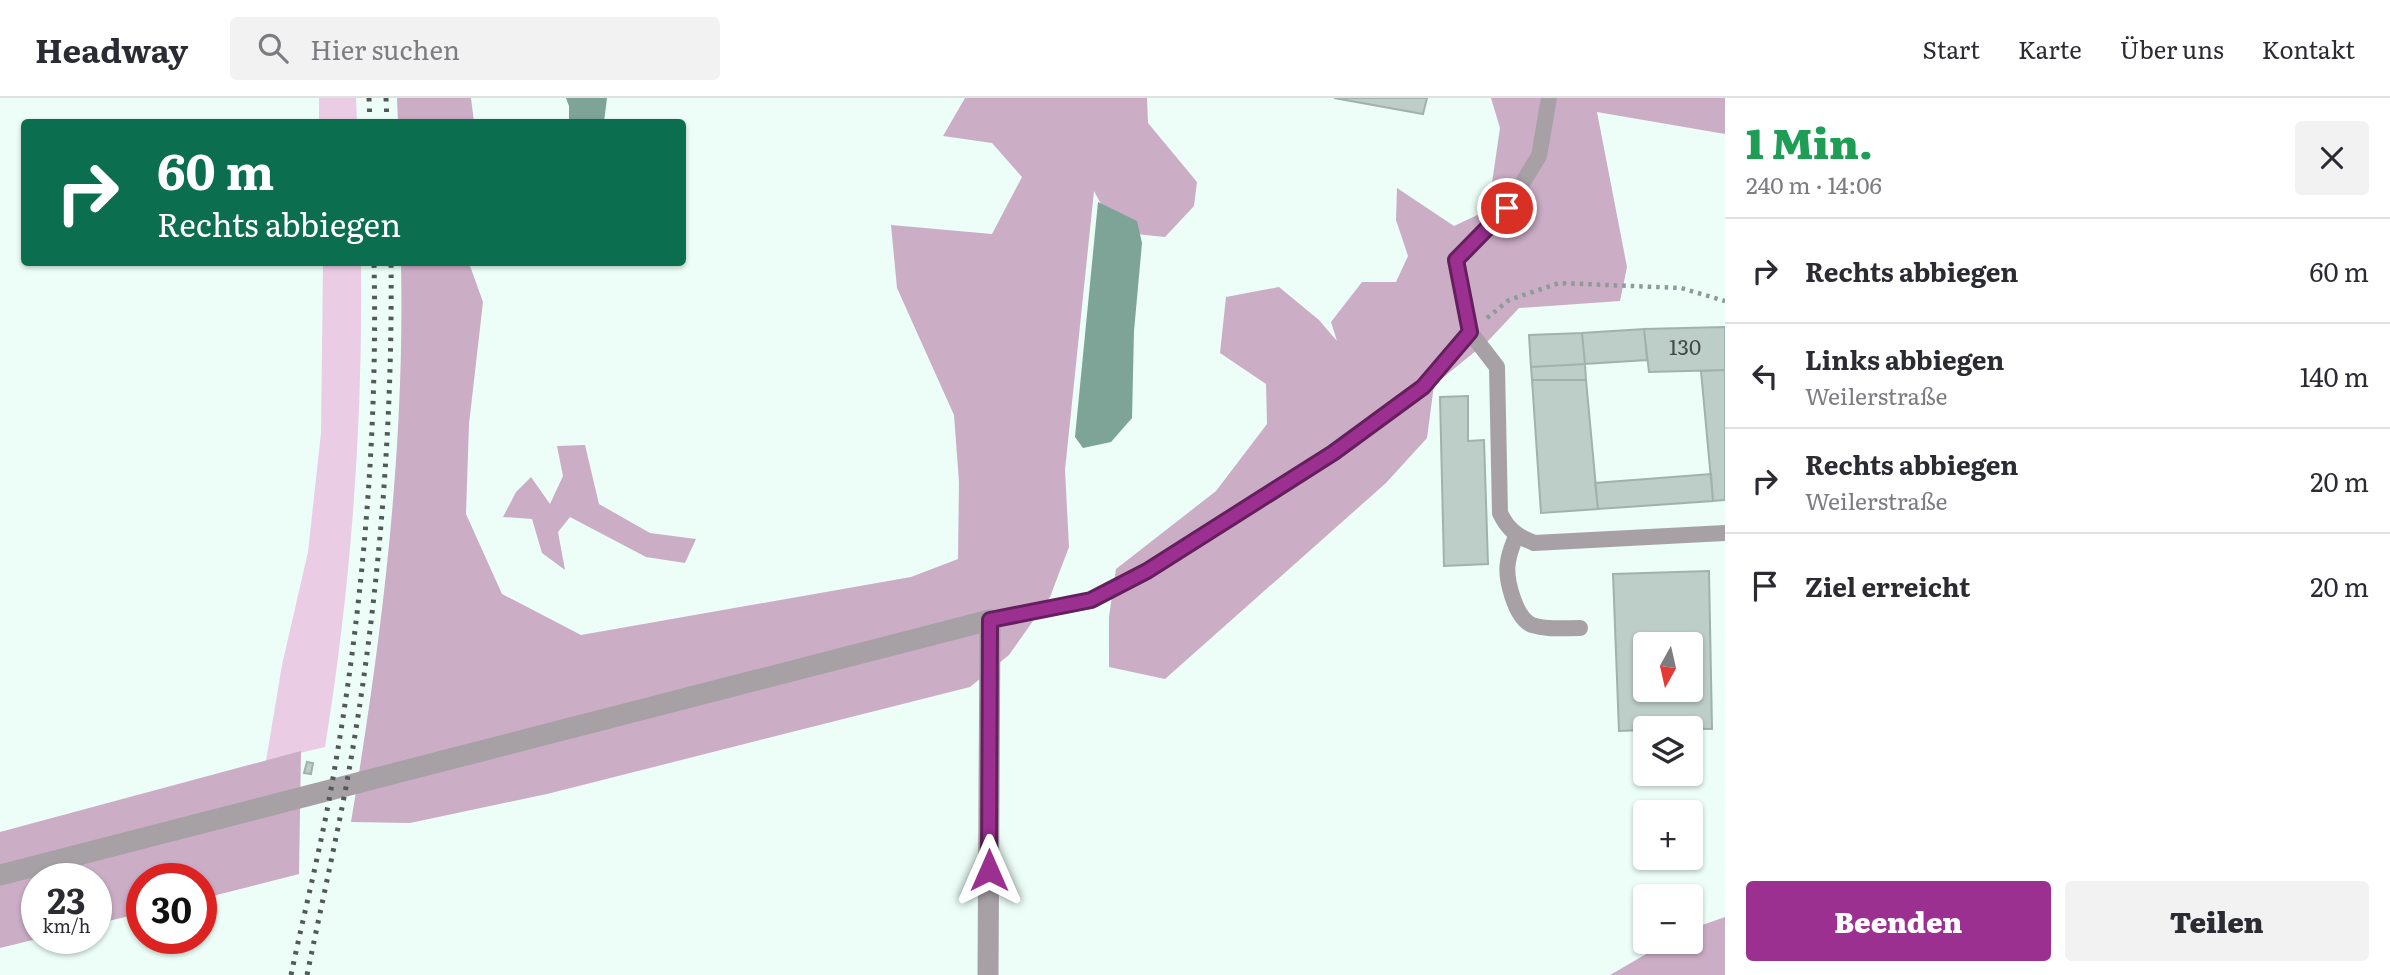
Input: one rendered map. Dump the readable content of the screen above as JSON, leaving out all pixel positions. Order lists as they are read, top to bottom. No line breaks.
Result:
{"house_numbers":["130"],"north":"bottom","page":{"header":"Headway","search":"Hier suchen","nav":["Start","Karte","Über uns","Kontakt"],"heading":["1 Min.","240 m · 14:06"],"turn":["60 m","Rechts abbiegen"],"list":[{"name":"Rechts abbiegen","value":"60 m"},{"name":"Links abbiegen","note":"Weilerstraße","value":"140 m"},{"name":"Rechts abbiegen","note":"Weilerstraße","value":"20 m"},{"name":"Ziel erreicht","value":"20 m"}],"map_buttons":["+","−"],"speed":"23 km/h","limit":"30","buttons":["Beenden","Teilen"]}}
